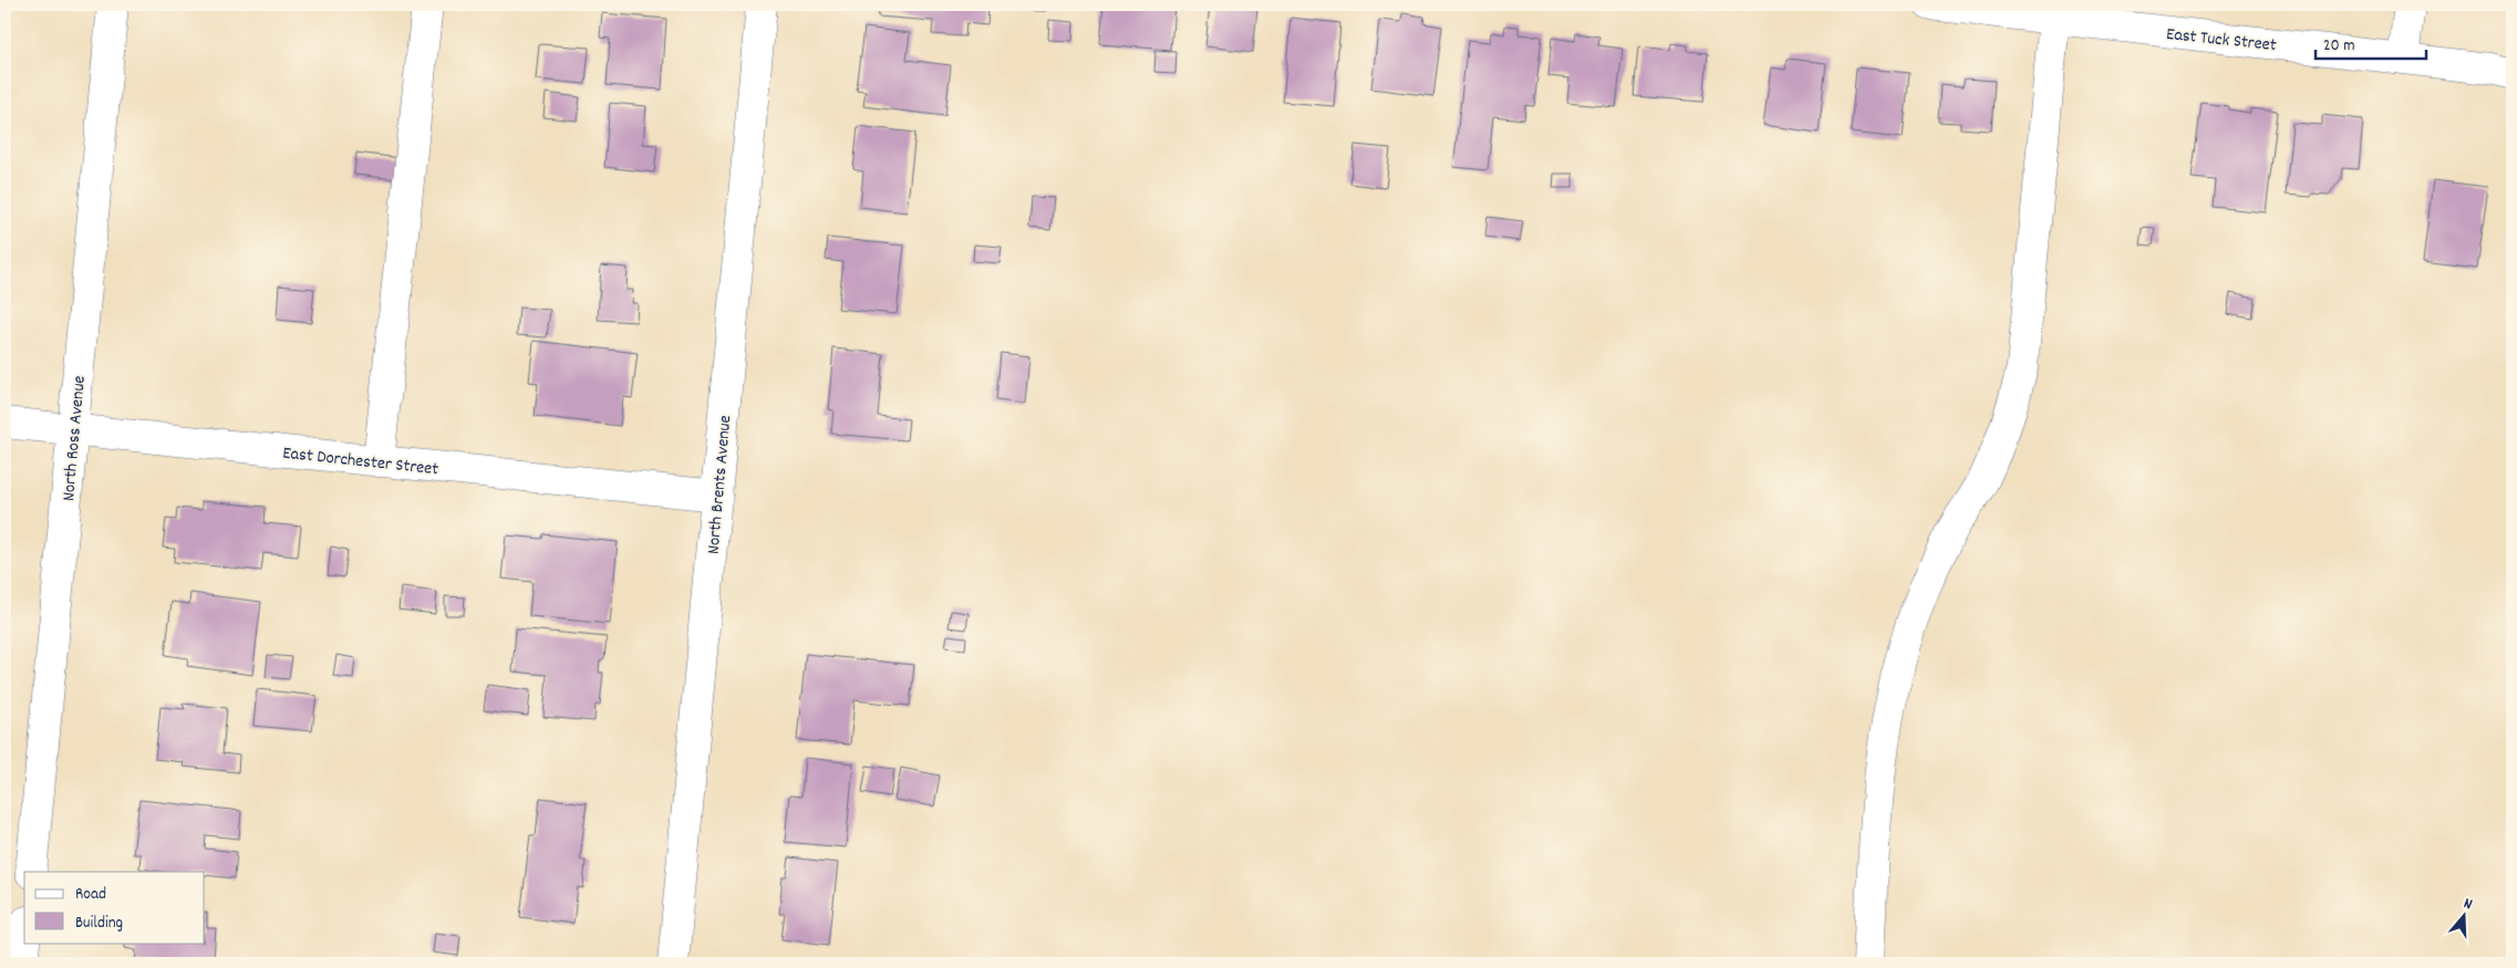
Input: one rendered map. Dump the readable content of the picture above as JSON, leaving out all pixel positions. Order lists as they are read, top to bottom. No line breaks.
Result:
{"streets":{"street":["East Tuck Street","North Ross Avenue","East Dorchester Street","North Brents Avenue"]},"crossings":[["North Ross Avenue","East Dorchester Street"],["East Dorchester Street","North Brents Avenue"]],"legend":["Road","Building"],"scale_bar":"20 m","north":"top"}
